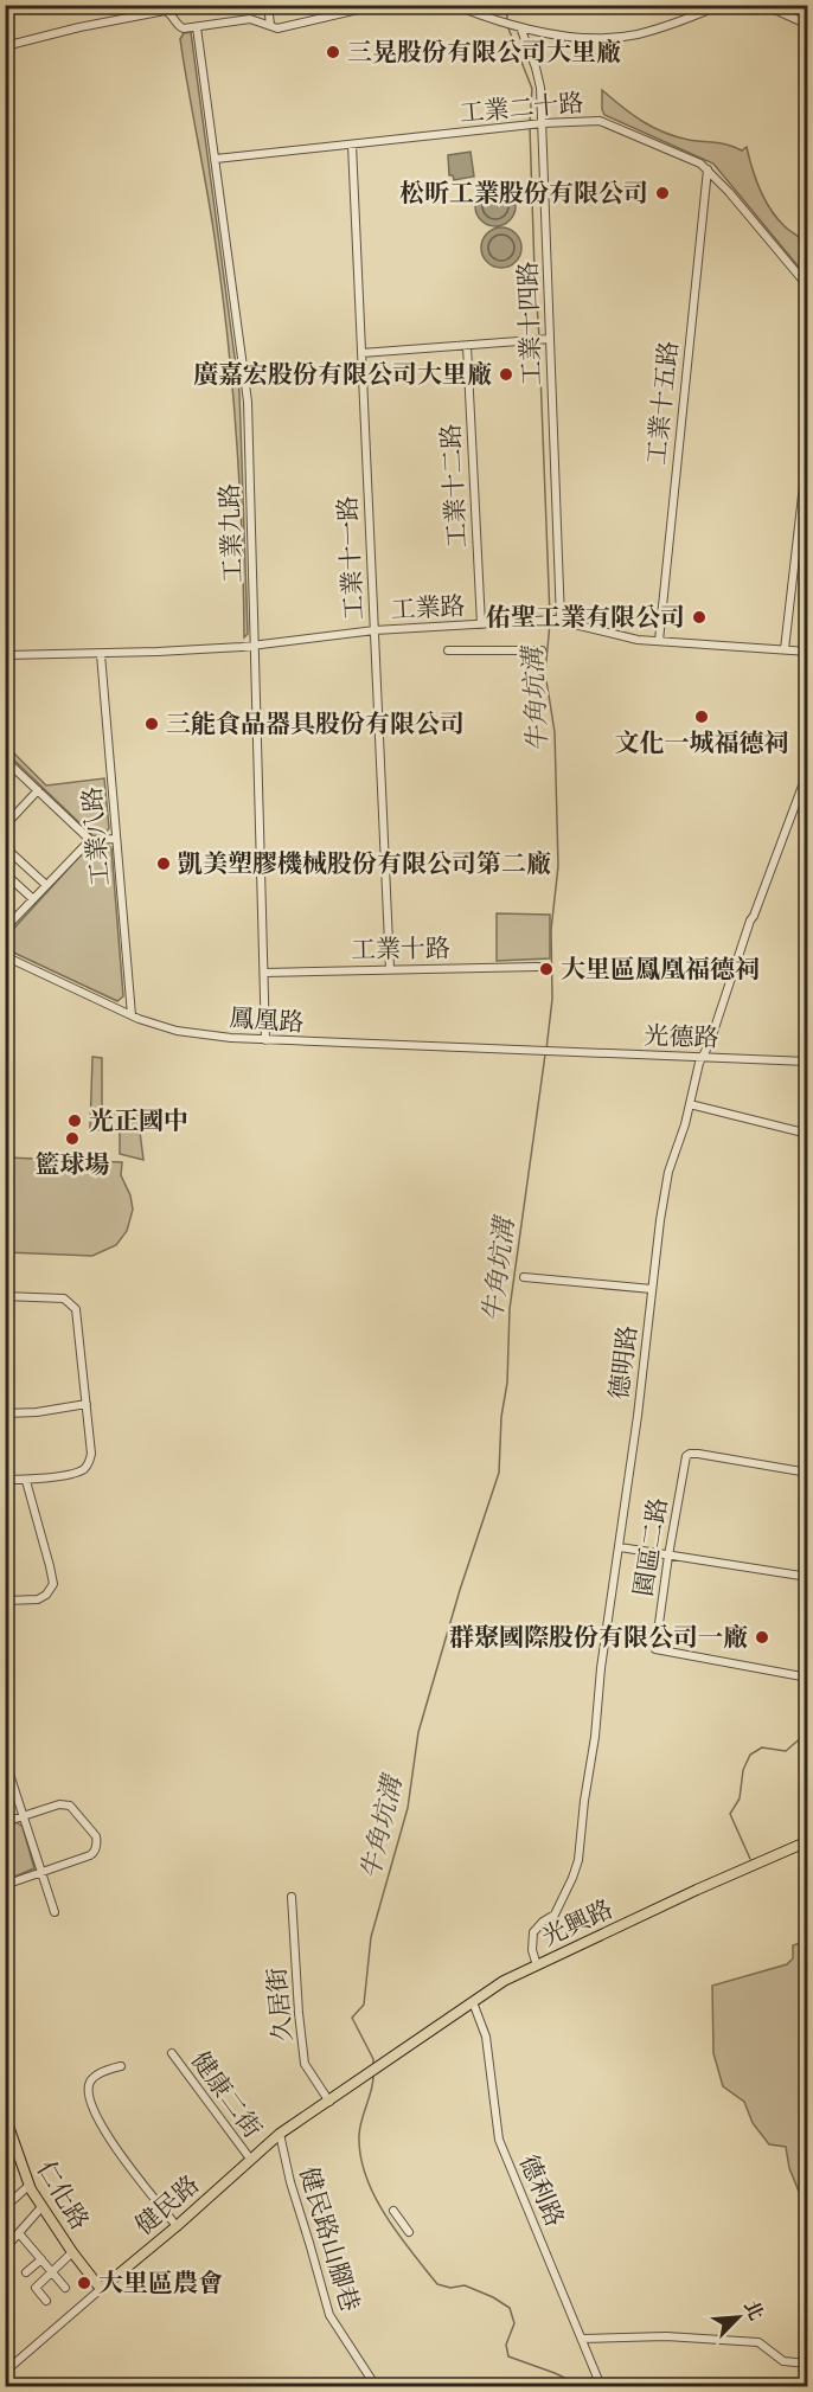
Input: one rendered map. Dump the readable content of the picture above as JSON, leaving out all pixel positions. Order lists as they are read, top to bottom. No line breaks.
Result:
{"streets":{"main road":["光興路","仁化路","健民路"],"street":["工業二十路","工業十四路","工業十五路","工業十二路","工業九路","工業十一路","工業路","工業八路","工業十路","鳳凰路","光德路","德明路","園區二路","久居街","健康二街","德利路","健民路山腳巷"]},"crossings":[["工業二十路","工業十四路"],["工業二十路","工業十五路"],["工業二十路","工業九路"],["工業二十路","工業十一路"],["工業十四路","工業路"],["工業十五路","工業路"],["工業十二路","工業路"],["工業九路","工業路"],["工業九路","工業十路"],["工業九路","鳳凰路"],["工業十一路","工業路"],["工業十一路","工業十路"],["工業路","工業八路"],["工業八路","鳳凰路"],["鳳凰路","光德路"],["光德路","德明路"],["德明路","光興路"],["光興路","德利路"],["光興路","健民路"],["久居街","健民路"],["健康二街","健民路"],["仁化路","健民路"],["健民路","健民路山腳巷"]],"water":["牛角坑溝"],"places":["三晃股份有限公司大里廠","松昕工業股份有限公司","廣嘉宏股份有限公司大里廠","佑聖工業有限公司","文化一城福德祠","三能食品器具股份有限公司","凱美塑膠機械股份有限公司第二廠","大里區鳳凰福德祠","光正國中","籃球場","群聚國際股份有限公司一廠","大里區農會"],"north":"top right"}
